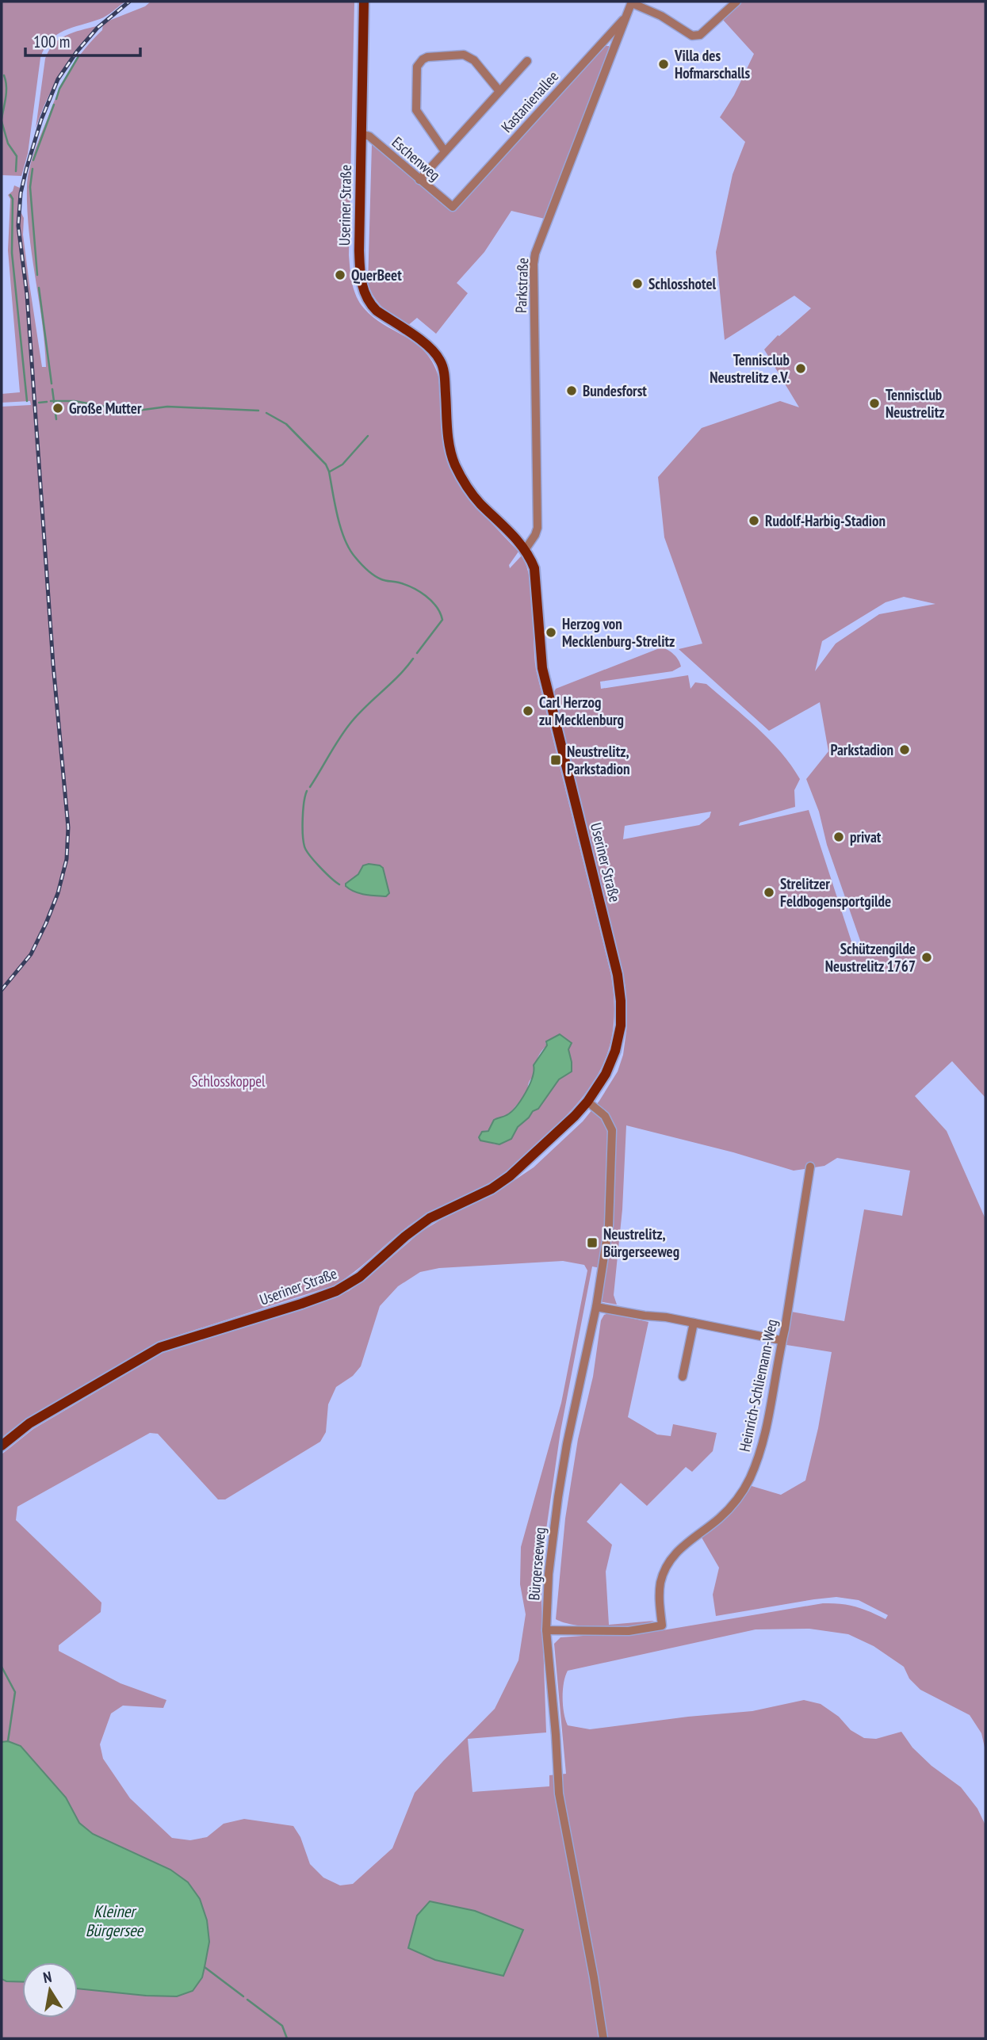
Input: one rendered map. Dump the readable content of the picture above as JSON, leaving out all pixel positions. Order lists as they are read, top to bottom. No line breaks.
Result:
{"streets":{"main road":["Useriner Straße"],"street":["Kastanienallee","Eschenweg","Parkstraße","Heinrich-Schliemann-Weg","Bürgerseeweg"]},"crossings":[["Kastanienallee","Eschenweg"],["Kastanienallee","Parkstraße"],["Eschenweg","Useriner Straße"],["Useriner Straße","Parkstraße"],["Useriner Straße","Bürgerseeweg"],["Heinrich-Schliemann-Weg","Bürgerseeweg"]],"water":["Kleiner Bürgersee"],"parks":["Schlosskoppel"],"places":{"other":["Villa des Hofmarschalls","QuerBeet","Schlosshotel","Tennisclub Neustrelitz e.V.","Bundesforst","Tennisclub Neustrelitz","Große Mutter","Rudolf-Harbig-Stadion","Herzog von Mecklenburg-Strelitz","Carl Herzog zu Mecklenburg","Parkstadion","privat","Strelitzer Feldbogensportgilde","Schützengilde Neustrelitz 1767"],"transit":["Neustrelitz, Parkstadion","Neustrelitz, Bürgerseeweg"]},"scale_bar":"100 m","north":"top"}
